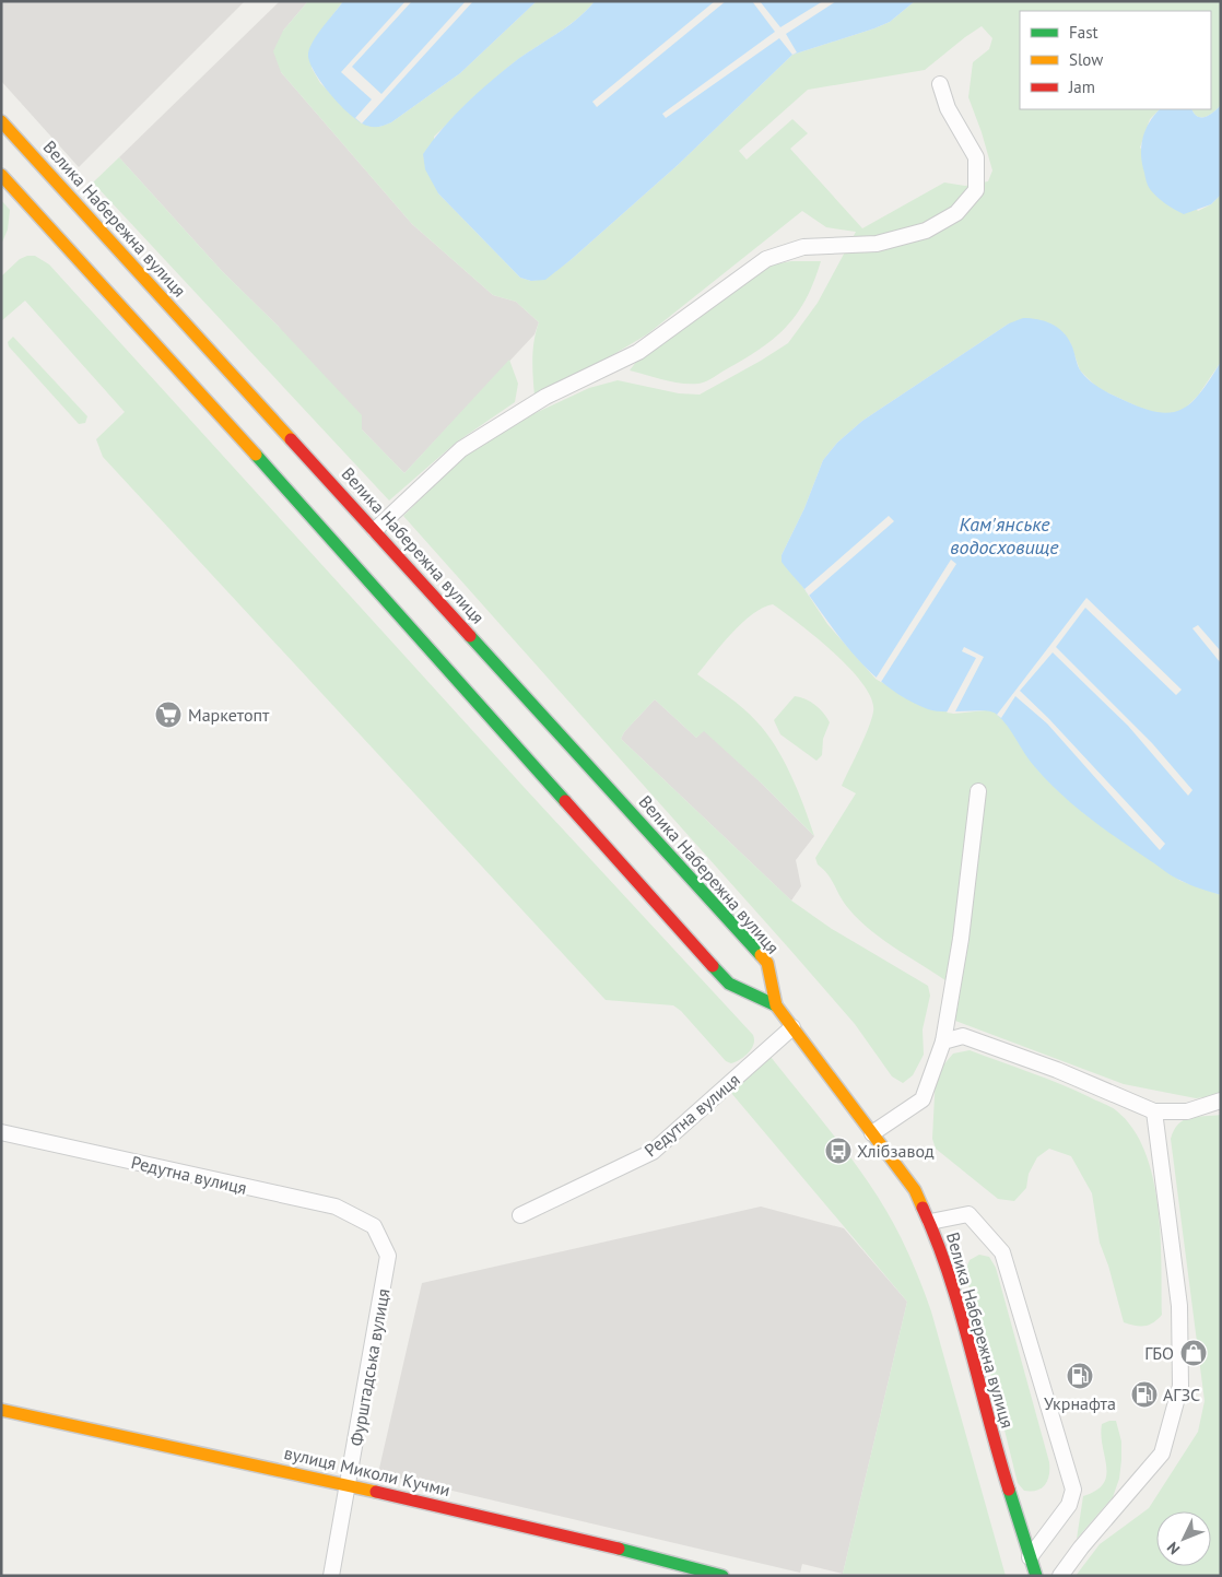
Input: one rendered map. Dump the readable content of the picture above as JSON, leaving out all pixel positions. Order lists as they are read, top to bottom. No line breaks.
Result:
{"streets":{"street":["Велика Набережна вулиця","Редутна вулиця","Фурштадська вулиця","вулиця Миколи Кучми"]},"crossings":[["Велика Набережна вулиця","Редутна вулиця"],["Редутна вулиця","Фурштадська вулиця"],["Фурштадська вулиця","вулиця Миколи Кучми"]],"water":["Кам'янське водосховище"],"places":{"supermarket":["Маркетопт"],"bus stop":["Хлібзавод"],"shop":["ГБО"],"fuel station":["Укрнафта","АГЗС"]},"legend":["Fast","Slow","Jam"],"north":"bottom left"}
